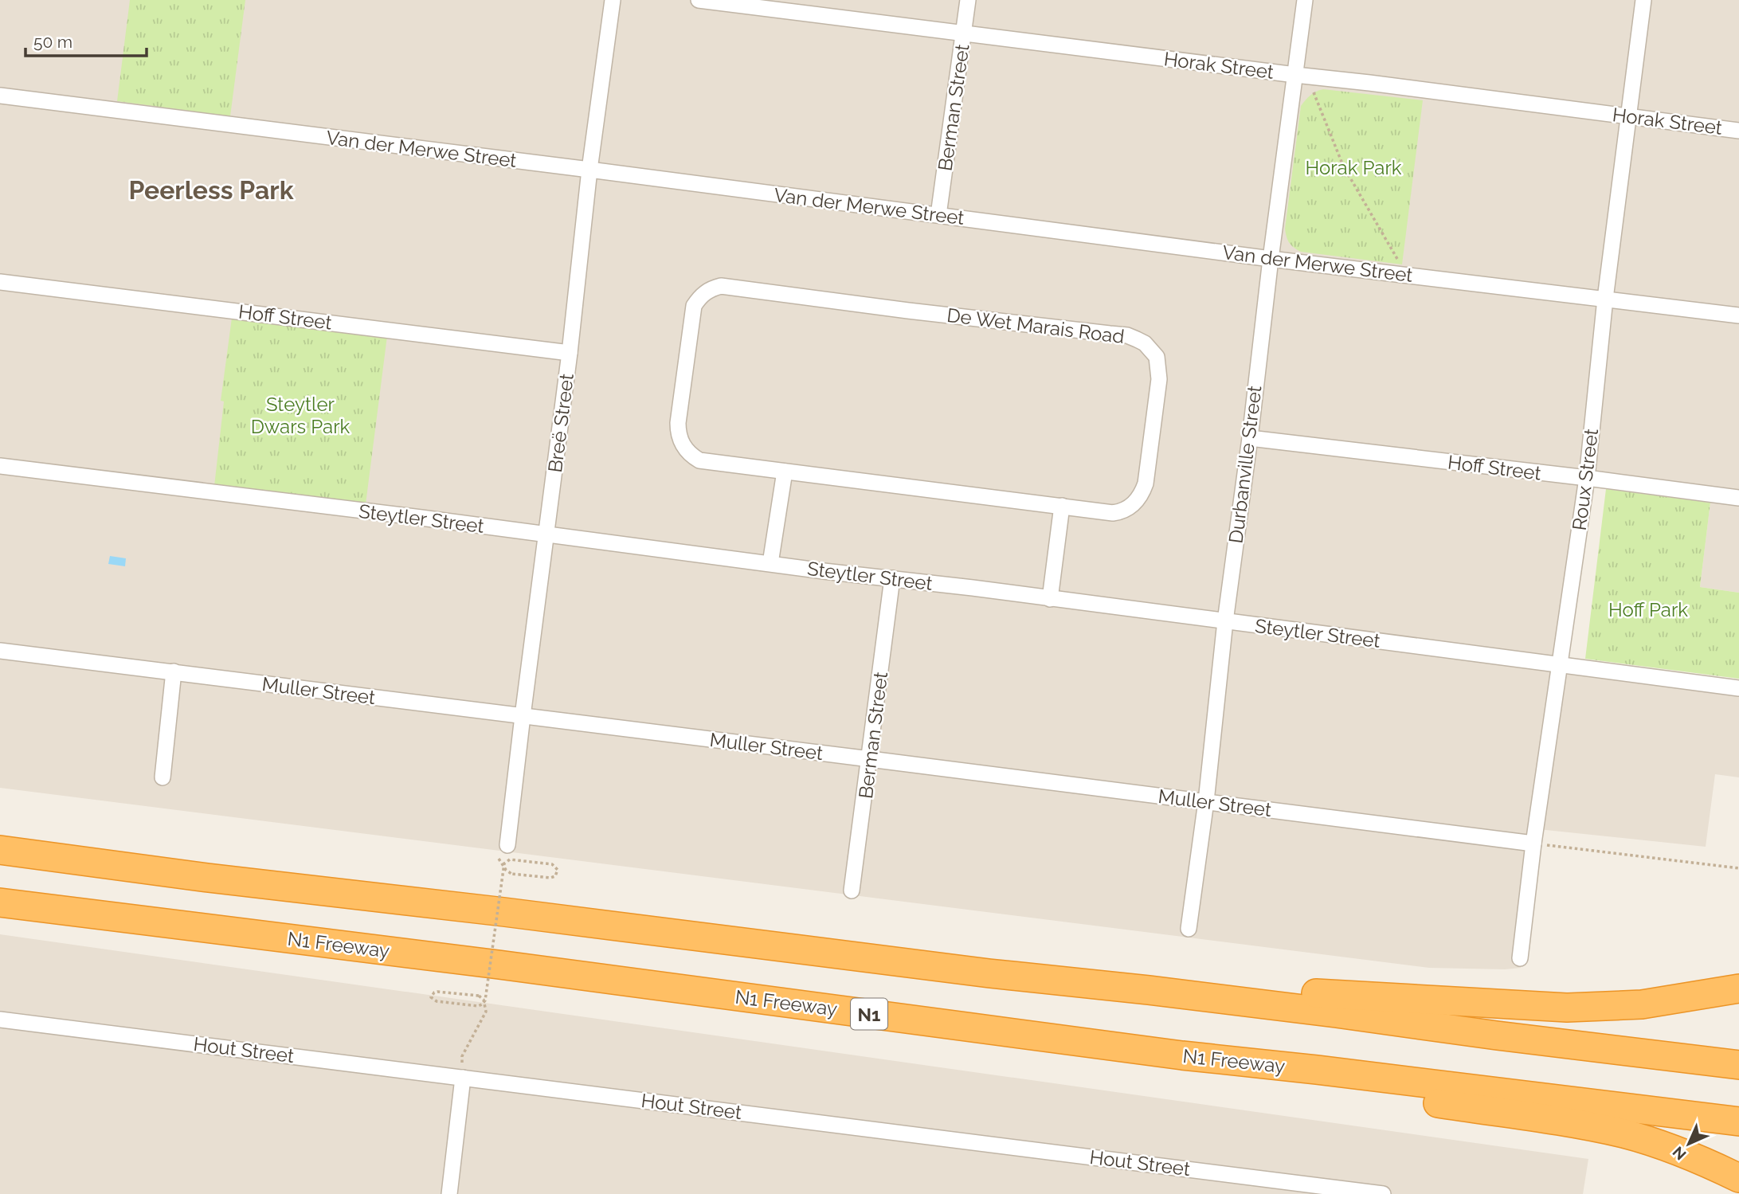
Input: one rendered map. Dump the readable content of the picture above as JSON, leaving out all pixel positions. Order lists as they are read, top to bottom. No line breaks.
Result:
{"streets":{"highway":["N1 Freeway","N1"],"street":["Horak Street","Berman Street","Van der Merwe Street","Hoff Street","De Wet Marais Road","Breë Street","Durbanville Street","Roux Street","Steytler Street","Muller Street","Hout Street"]},"crossings":[["Horak Street","Berman Street"],["Horak Street","Durbanville Street"],["Horak Street","Roux Street"],["Berman Street","Van der Merwe Street"],["Berman Street","Steytler Street"],["Berman Street","Muller Street"],["Van der Merwe Street","Breë Street"],["Van der Merwe Street","Durbanville Street"],["Van der Merwe Street","Roux Street"],["Hoff Street","Breë Street"],["Hoff Street","Durbanville Street"],["Hoff Street","Roux Street"],["Breë Street","Steytler Street"],["Breë Street","Muller Street"],["Durbanville Street","Steytler Street"],["Durbanville Street","Muller Street"],["Roux Street","Steytler Street"],["Roux Street","Muller Street"]],"districts":["Peerless Park"],"parks":["Horak Park","Steytler Dwars Park","Hoff Park"],"scale_bar":"50 m","north":"bottom left"}
